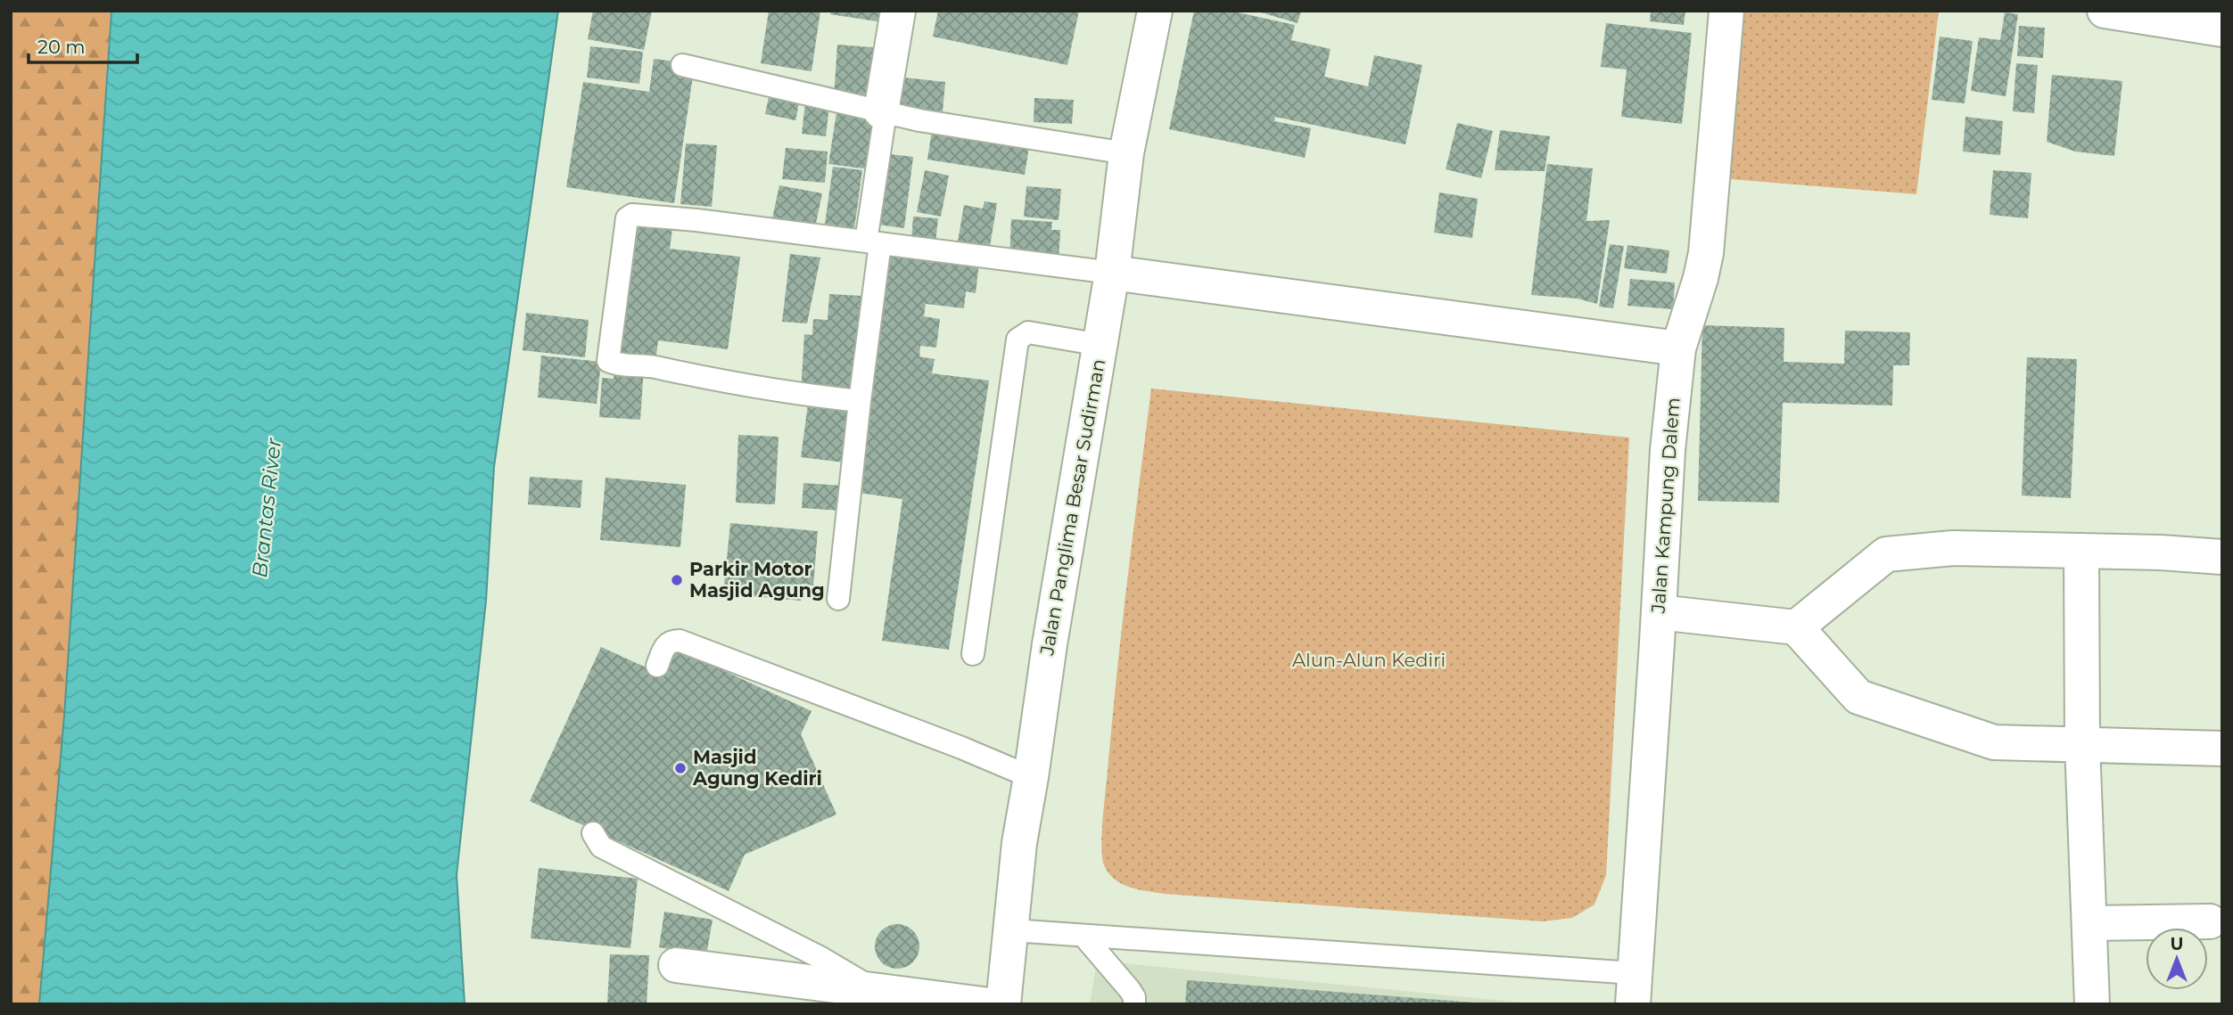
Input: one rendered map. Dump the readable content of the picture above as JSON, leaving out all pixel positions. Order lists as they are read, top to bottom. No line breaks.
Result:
{"streets":{"street":["Jalan Kampung Dalem","Jalan Panglima Besar Sudirman"]},"water":["Brantas River"],"parks":["Alun-Alun Kediri"],"places":["Parkir Motor Masjid Agung","Masjid Agung Kediri"],"scale_bar":"20 m","north":"top"}
